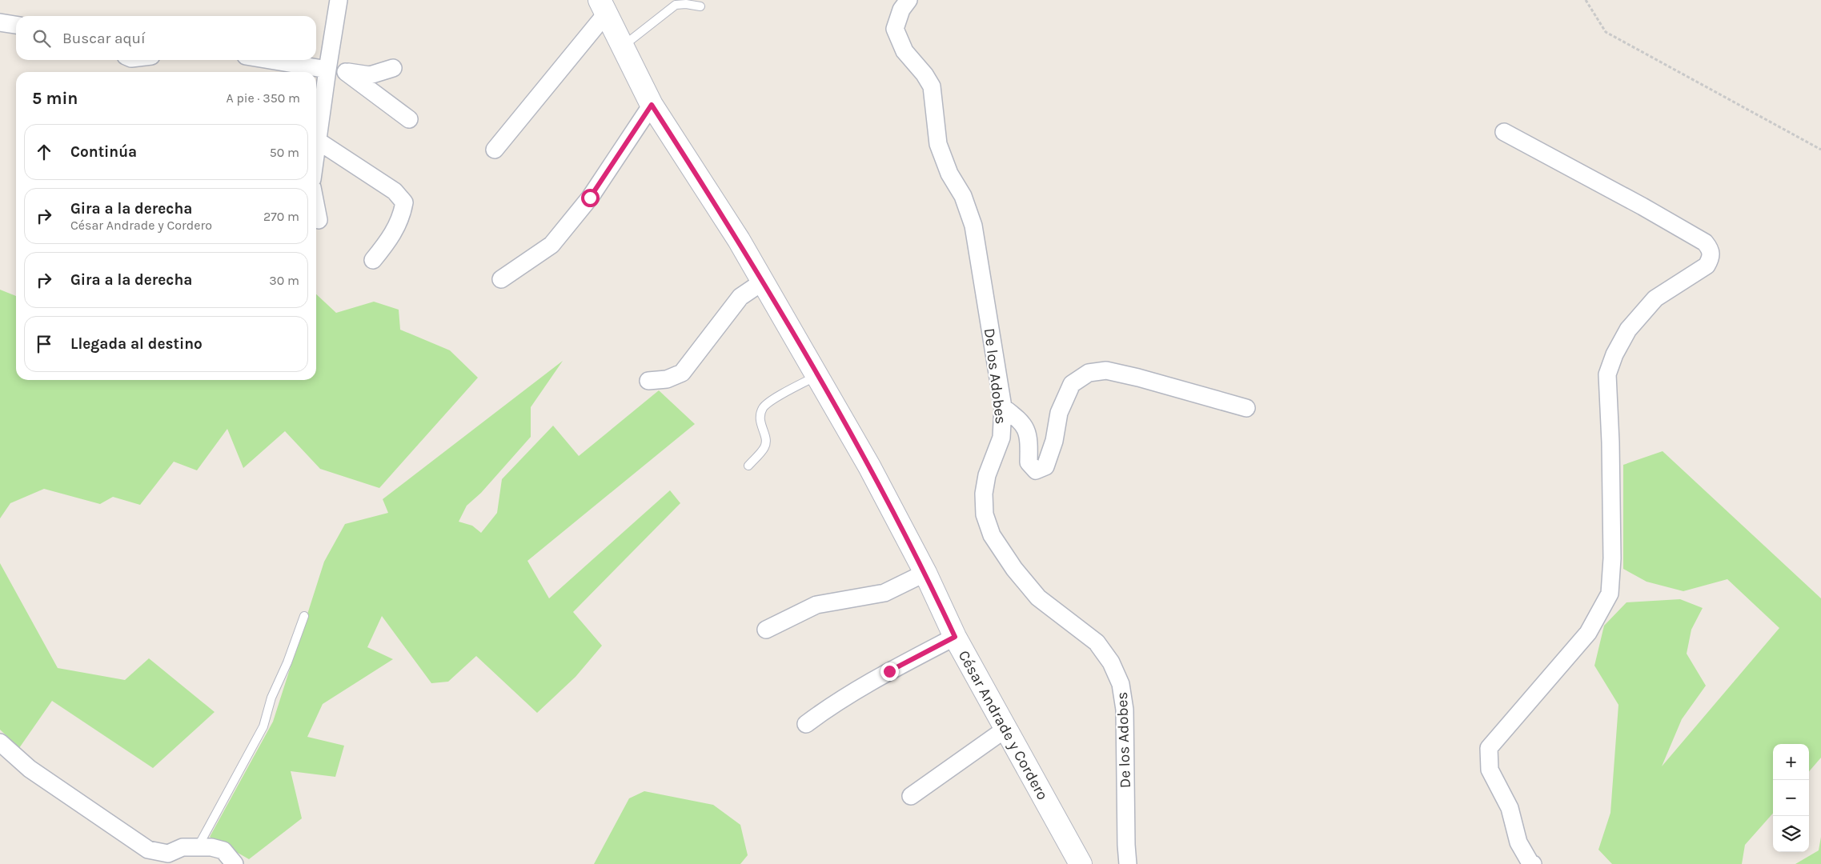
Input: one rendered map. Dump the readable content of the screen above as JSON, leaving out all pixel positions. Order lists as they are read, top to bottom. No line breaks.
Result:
{"streets":{"street":["De los Adobes","César Andrade y Cordero"]},"page":{"search":"Buscar aquí","heading":["5 min","A pie · 350 m"],"list":[["Continúa","50 m"],["Gira a la derecha","César Andrade y Cordero","270 m"],["Gira a la derecha","30 m"],"Llegada al destino"],"map_buttons":["+","−"]}}
